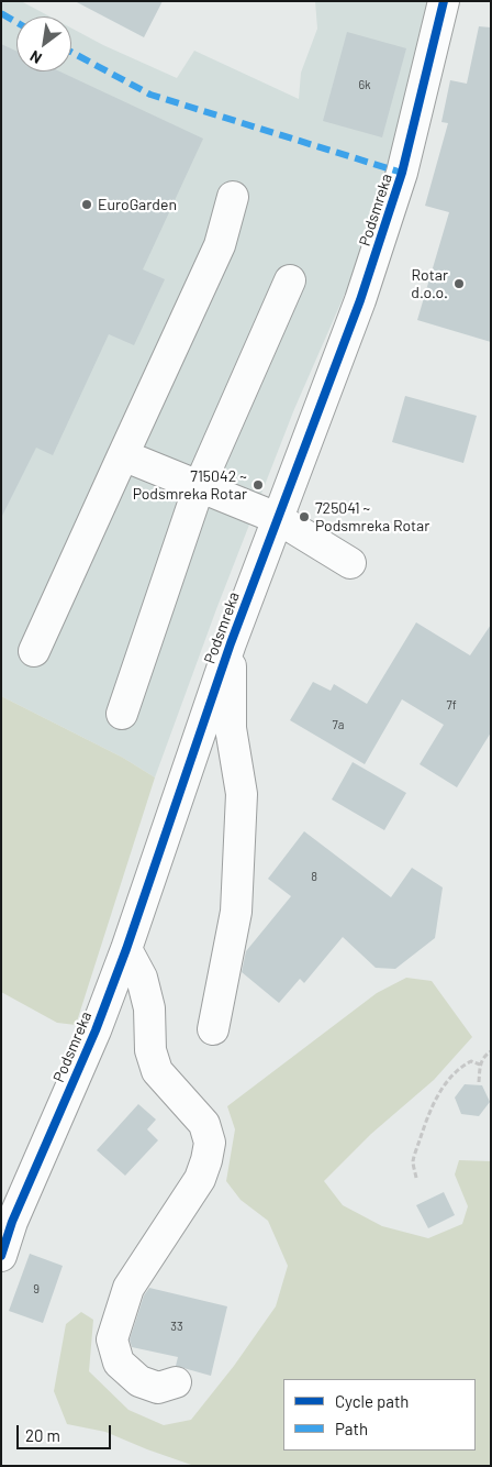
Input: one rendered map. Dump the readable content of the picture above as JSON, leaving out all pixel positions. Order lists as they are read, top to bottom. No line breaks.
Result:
{"streets":{"street":["Podsmreka"]},"places":["EuroGarden","Rotar d.o.o.","715042 ~ Podsmreka Rotar","725041 ~ Podsmreka Rotar"],"house_numbers":["6k","7f","7a","8","9","33"],"legend":["Cycle path","Path"],"scale_bar":"20 m","north":"bottom left"}
